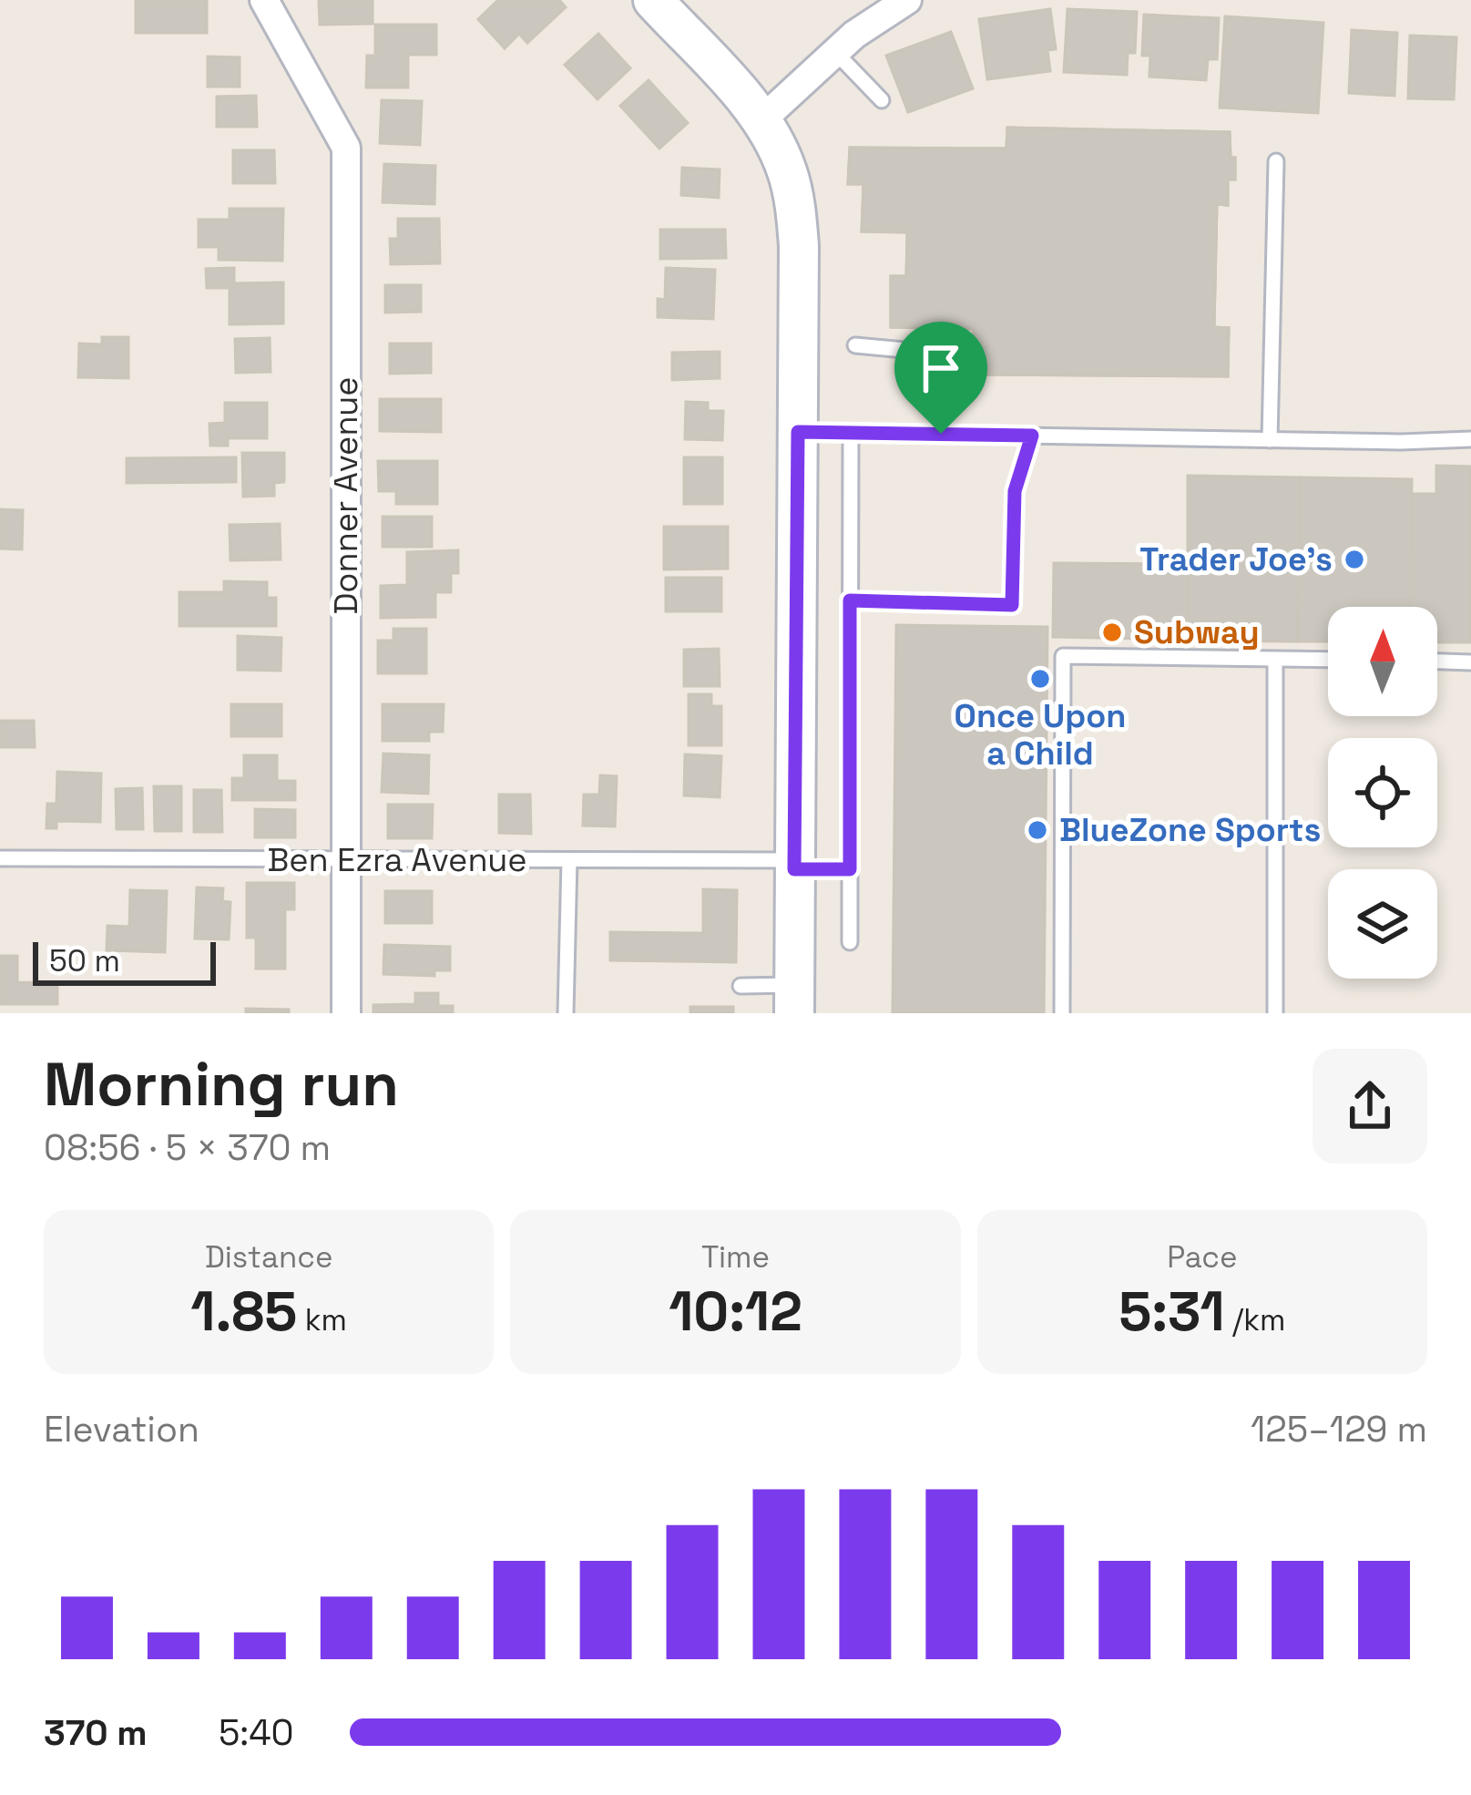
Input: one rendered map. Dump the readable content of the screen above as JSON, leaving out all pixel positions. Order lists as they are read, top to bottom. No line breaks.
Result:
{"streets":{"street":["Donner Avenue"],"lane":["Ben Ezra Avenue"]},"crossings":[["Donner Avenue","Ben Ezra Avenue"]],"places":["Trader Joe's","Subway","Once Upon a Child","BlueZone Sports"],"scale_bar":"50 m","north":"top","page":{"scale":"50 m","heading":["Morning run","08:56 · 5 × 370 m"],"stats":[["Distance","1.85 km"],["Time","10:12"],["Pace","5:31 /km"]],"chart":["Elevation","125–129 m"],"list":[{"name":"370 m","note":"5:40"}]}}
